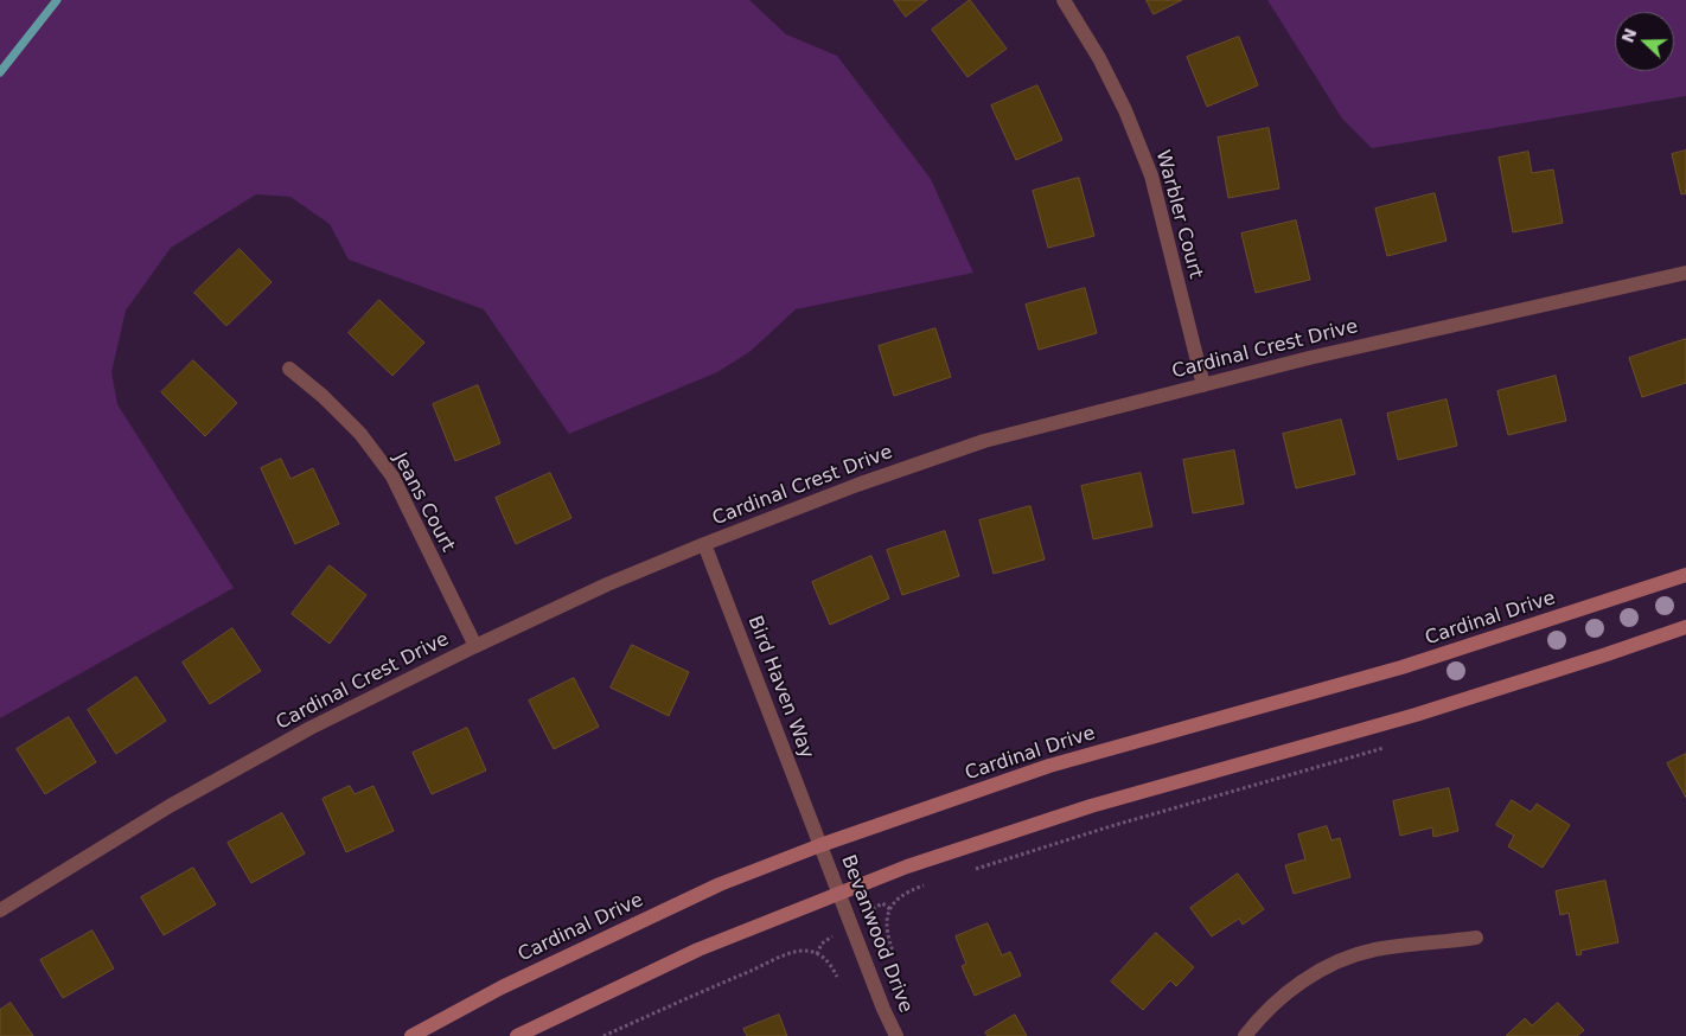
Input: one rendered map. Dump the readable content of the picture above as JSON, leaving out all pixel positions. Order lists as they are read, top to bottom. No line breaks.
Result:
{"streets":{"main road":["Cardinal Drive"],"street":["Warbler Court","Cardinal Crest Drive","Jeans Court","Bird Haven Way","Bevanwood Drive"]},"crossings":[["Warbler Court","Cardinal Crest Drive"],["Cardinal Crest Drive","Jeans Court"],["Cardinal Crest Drive","Bird Haven Way"],["Cardinal Drive","Bird Haven Way"],["Cardinal Drive","Bevanwood Drive"],["Bird Haven Way","Bevanwood Drive"]],"north":"left"}
